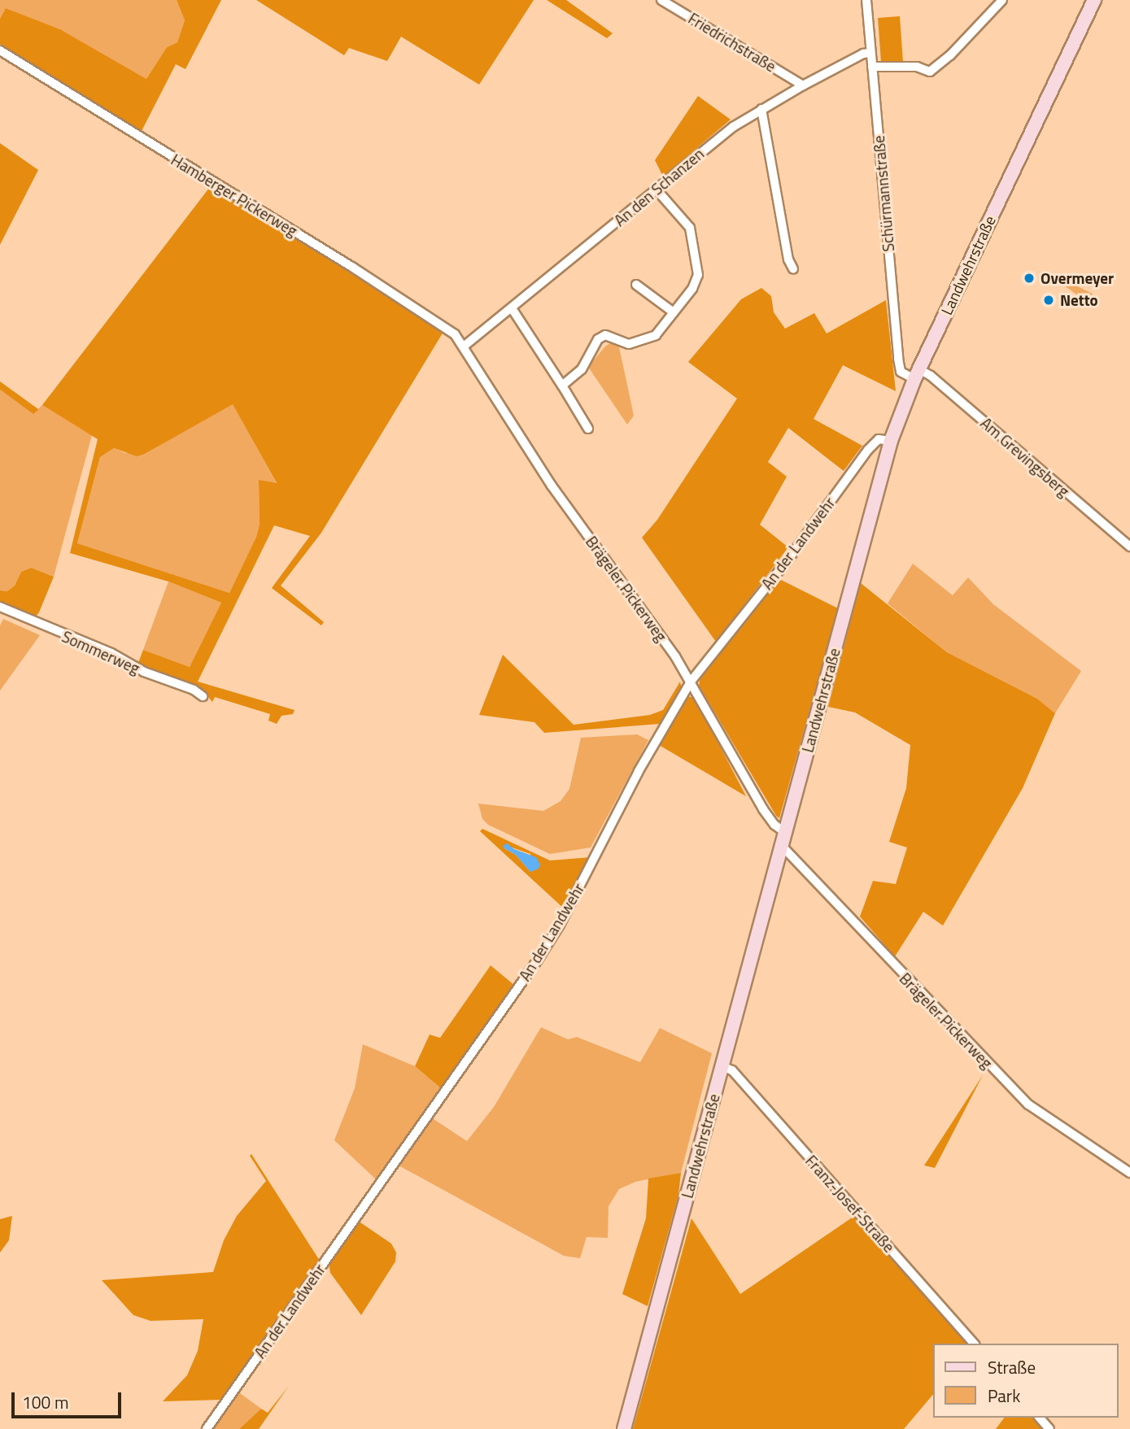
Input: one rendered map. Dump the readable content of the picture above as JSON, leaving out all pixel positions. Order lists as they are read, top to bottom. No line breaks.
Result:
{"streets":{"street":["Friedrichstraße","An den Schanzen","Schürmannstraße","Hamberger Pickerweg","Landwehrstraße","Am Grevingsberg","An der Landwehr","Brägeler Pickerweg","Sommerweg","Franz-Josef-Straße"]},"crossings":[["Friedrichstraße","An den Schanzen"],["An den Schanzen","Schürmannstraße"],["An den Schanzen","Hamberger Pickerweg"],["An den Schanzen","Brägeler Pickerweg"],["Schürmannstraße","Landwehrstraße"],["Schürmannstraße","Am Grevingsberg"],["Hamberger Pickerweg","Brägeler Pickerweg"],["Landwehrstraße","Am Grevingsberg"],["Landwehrstraße","An der Landwehr"],["Landwehrstraße","Brägeler Pickerweg"],["Landwehrstraße","Franz-Josef-Straße"],["An der Landwehr","Brägeler Pickerweg"]],"places":["Overmeyer","Netto"],"legend":["Straße","Park"],"scale_bar":"100 m"}
